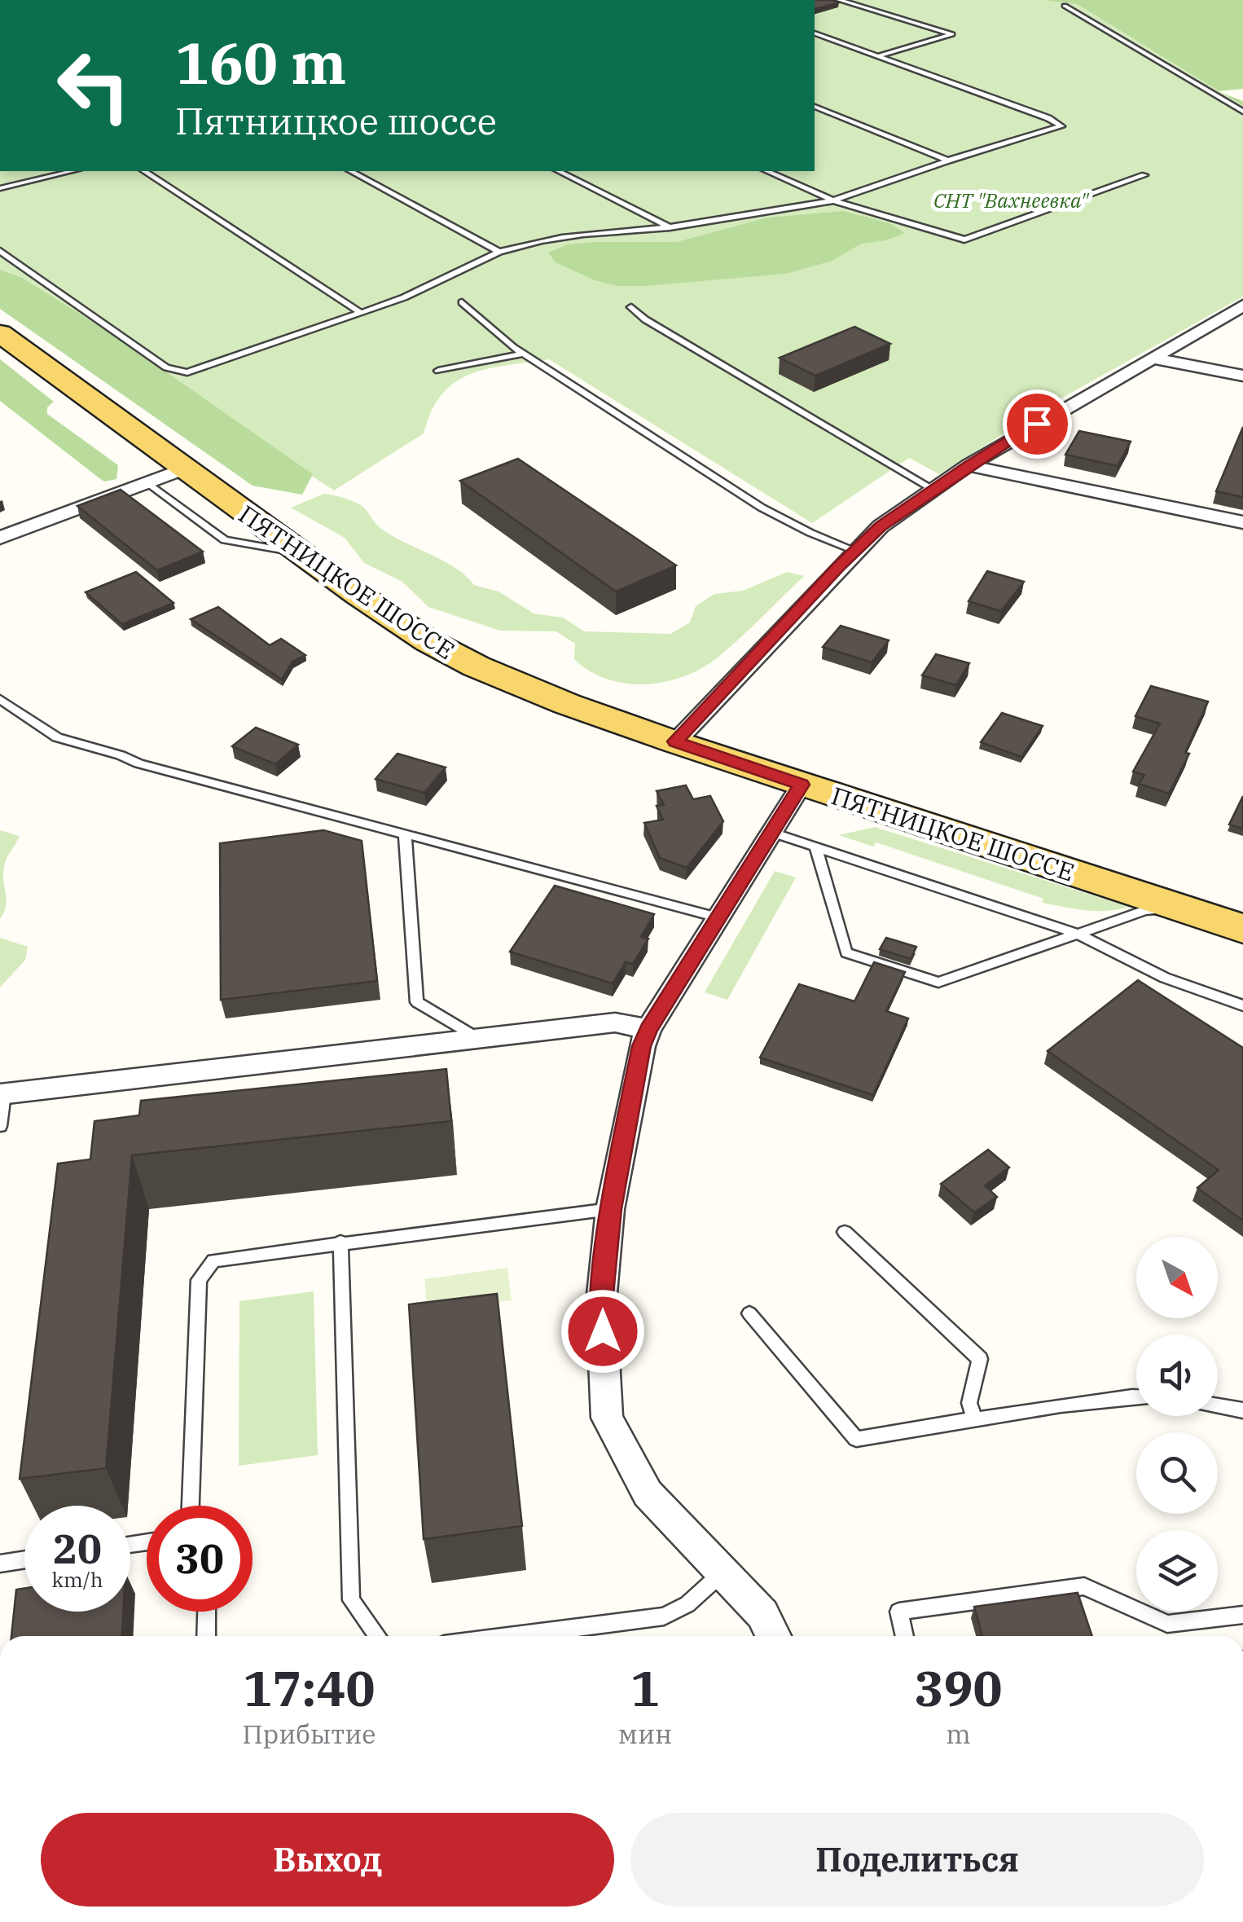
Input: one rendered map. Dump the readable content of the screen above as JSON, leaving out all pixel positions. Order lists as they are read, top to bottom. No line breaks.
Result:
{"streets":{"main road":["ПЯТНИЦКОЕ ШОССЕ"]},"parks":["СНТ \"Вахнеевка\""],"north":"bottom right","page":{"turn":["160 m","Пятницкое шоссе"],"speed":"20 km/h","limit":"30","eta":["17:40","Прибытие","1","мин","390","m"],"buttons":["Выход","Поделиться"]}}
